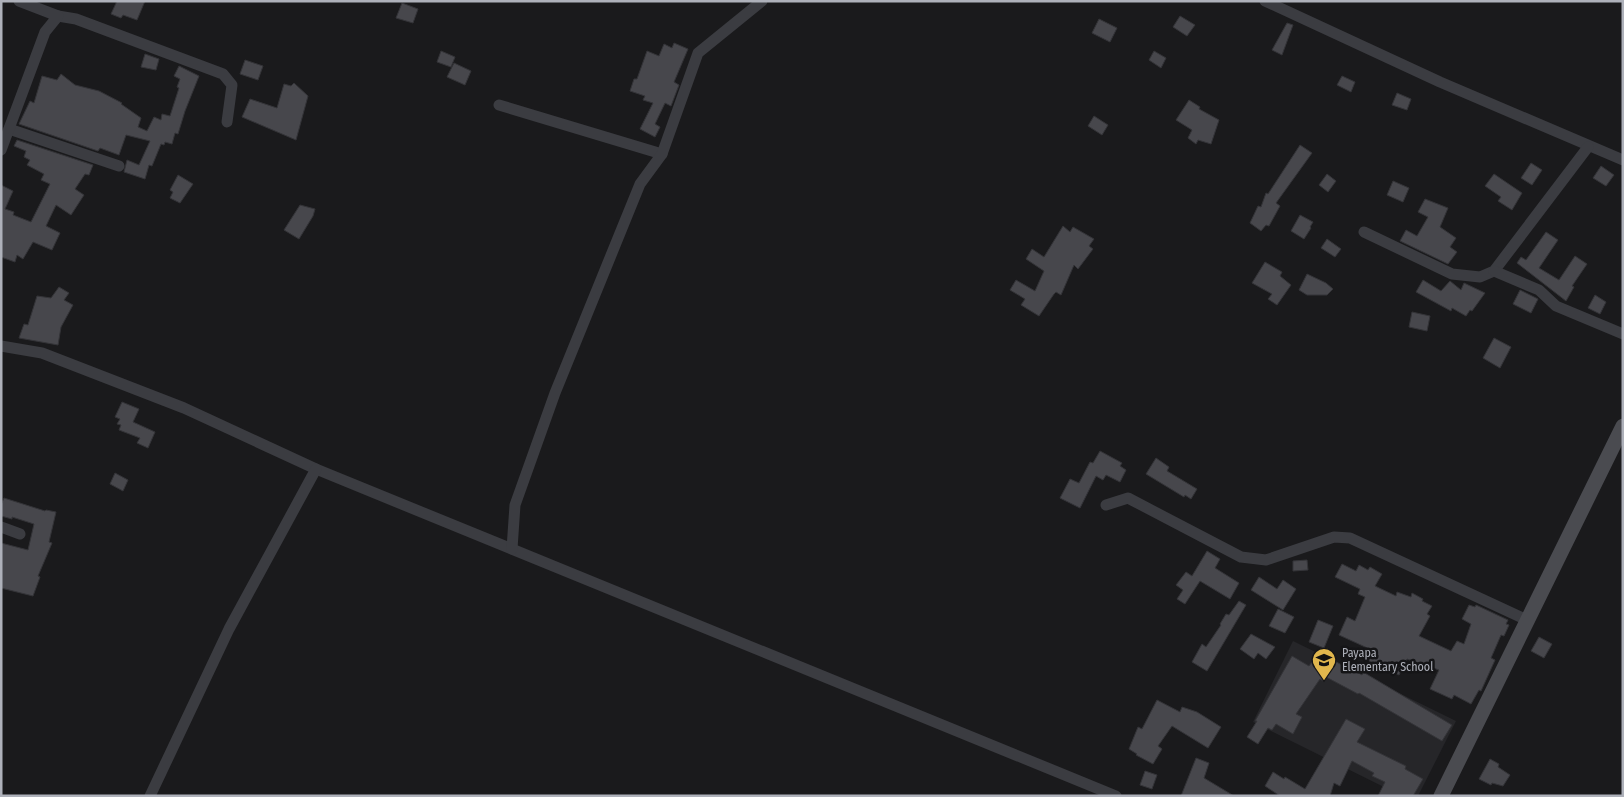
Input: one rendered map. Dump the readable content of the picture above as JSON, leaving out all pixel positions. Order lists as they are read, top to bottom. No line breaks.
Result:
{"places":{"school or university":["Payapa Elementary School"]}}
